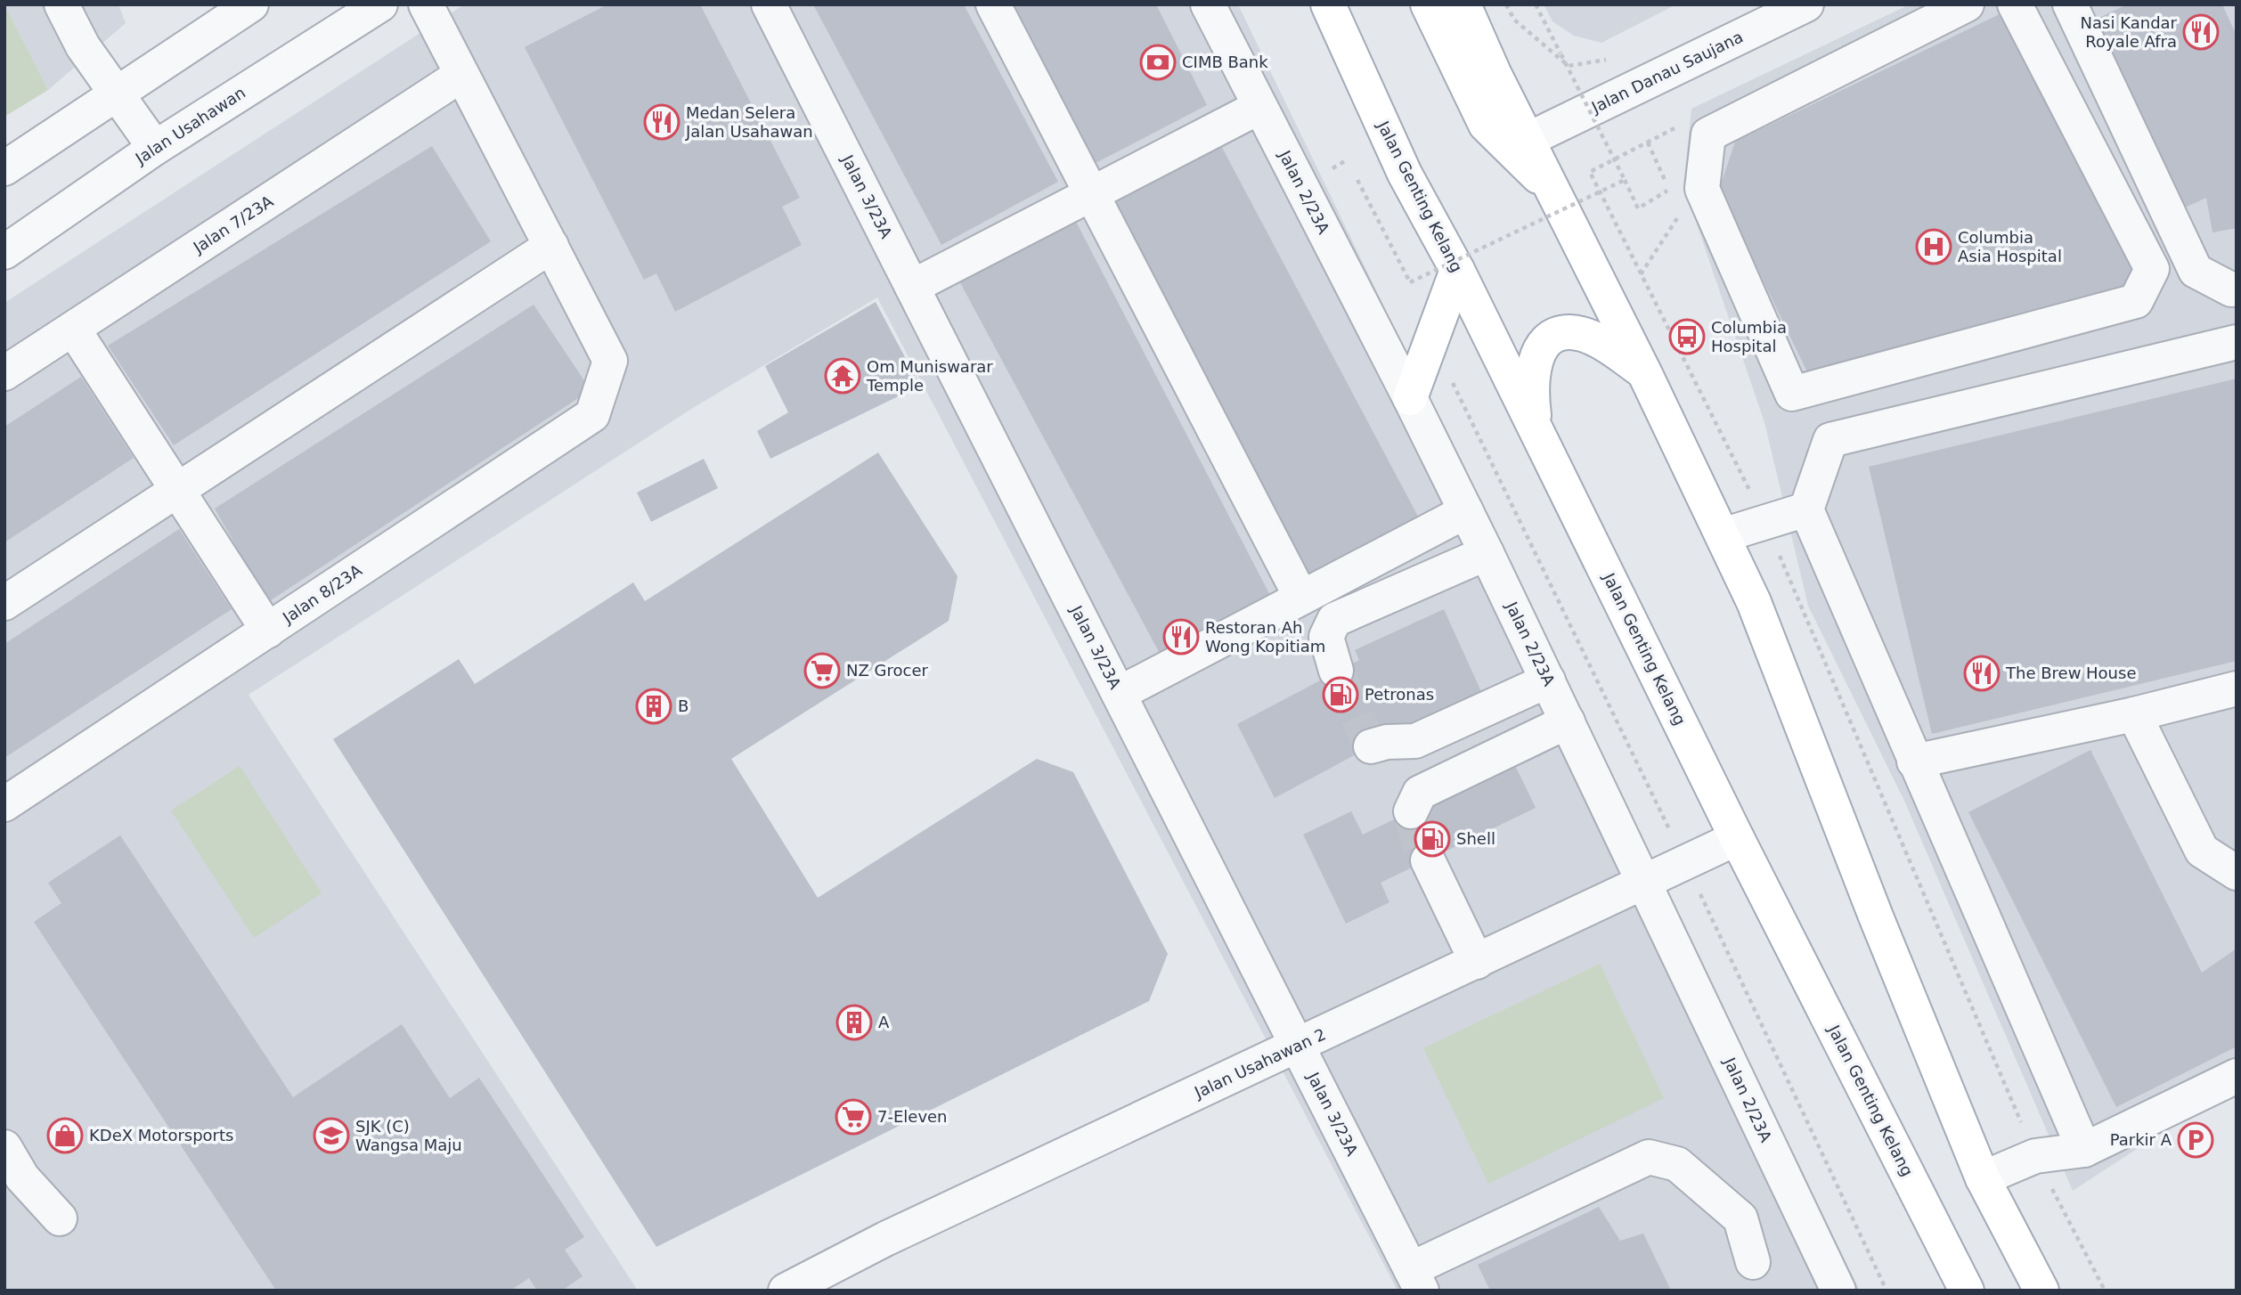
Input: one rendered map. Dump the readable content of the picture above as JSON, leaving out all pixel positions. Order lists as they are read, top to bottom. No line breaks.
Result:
{"streets":{"main road":["Jalan Genting Kelang"],"street":["Jalan Danau Saujana","Jalan Usahawan","Jalan 2/23A","Jalan 3/23A","Jalan 7/23A","Jalan 8/23A","Jalan Usahawan 2"]},"crossings":[["Jalan 2/23A","Jalan Usahawan 2"],["Jalan 3/23A","Jalan Usahawan 2"],["Jalan Genting Kelang","Jalan Usahawan 2"]],"places":{"restaurant":["Nasi Kandar Royale Afra","Medan Selera Jalan Usahawan","Restoran Ah Wong Kopitiam","The Brew House"],"bank":["CIMB Bank"],"hospital":["Columbia Asia Hospital"],"bus stop":["Columbia Hospital"],"temple":["Om Muniswarar Temple"],"supermarket":["NZ Grocer","7-Eleven"],"fuel station":["Petronas","Shell"],"building":["B","A"],"shop":["KDeX Motorsports"],"school or university":["SJK (C) Wangsa Maju"],"parking":["Parkir A"]}}
